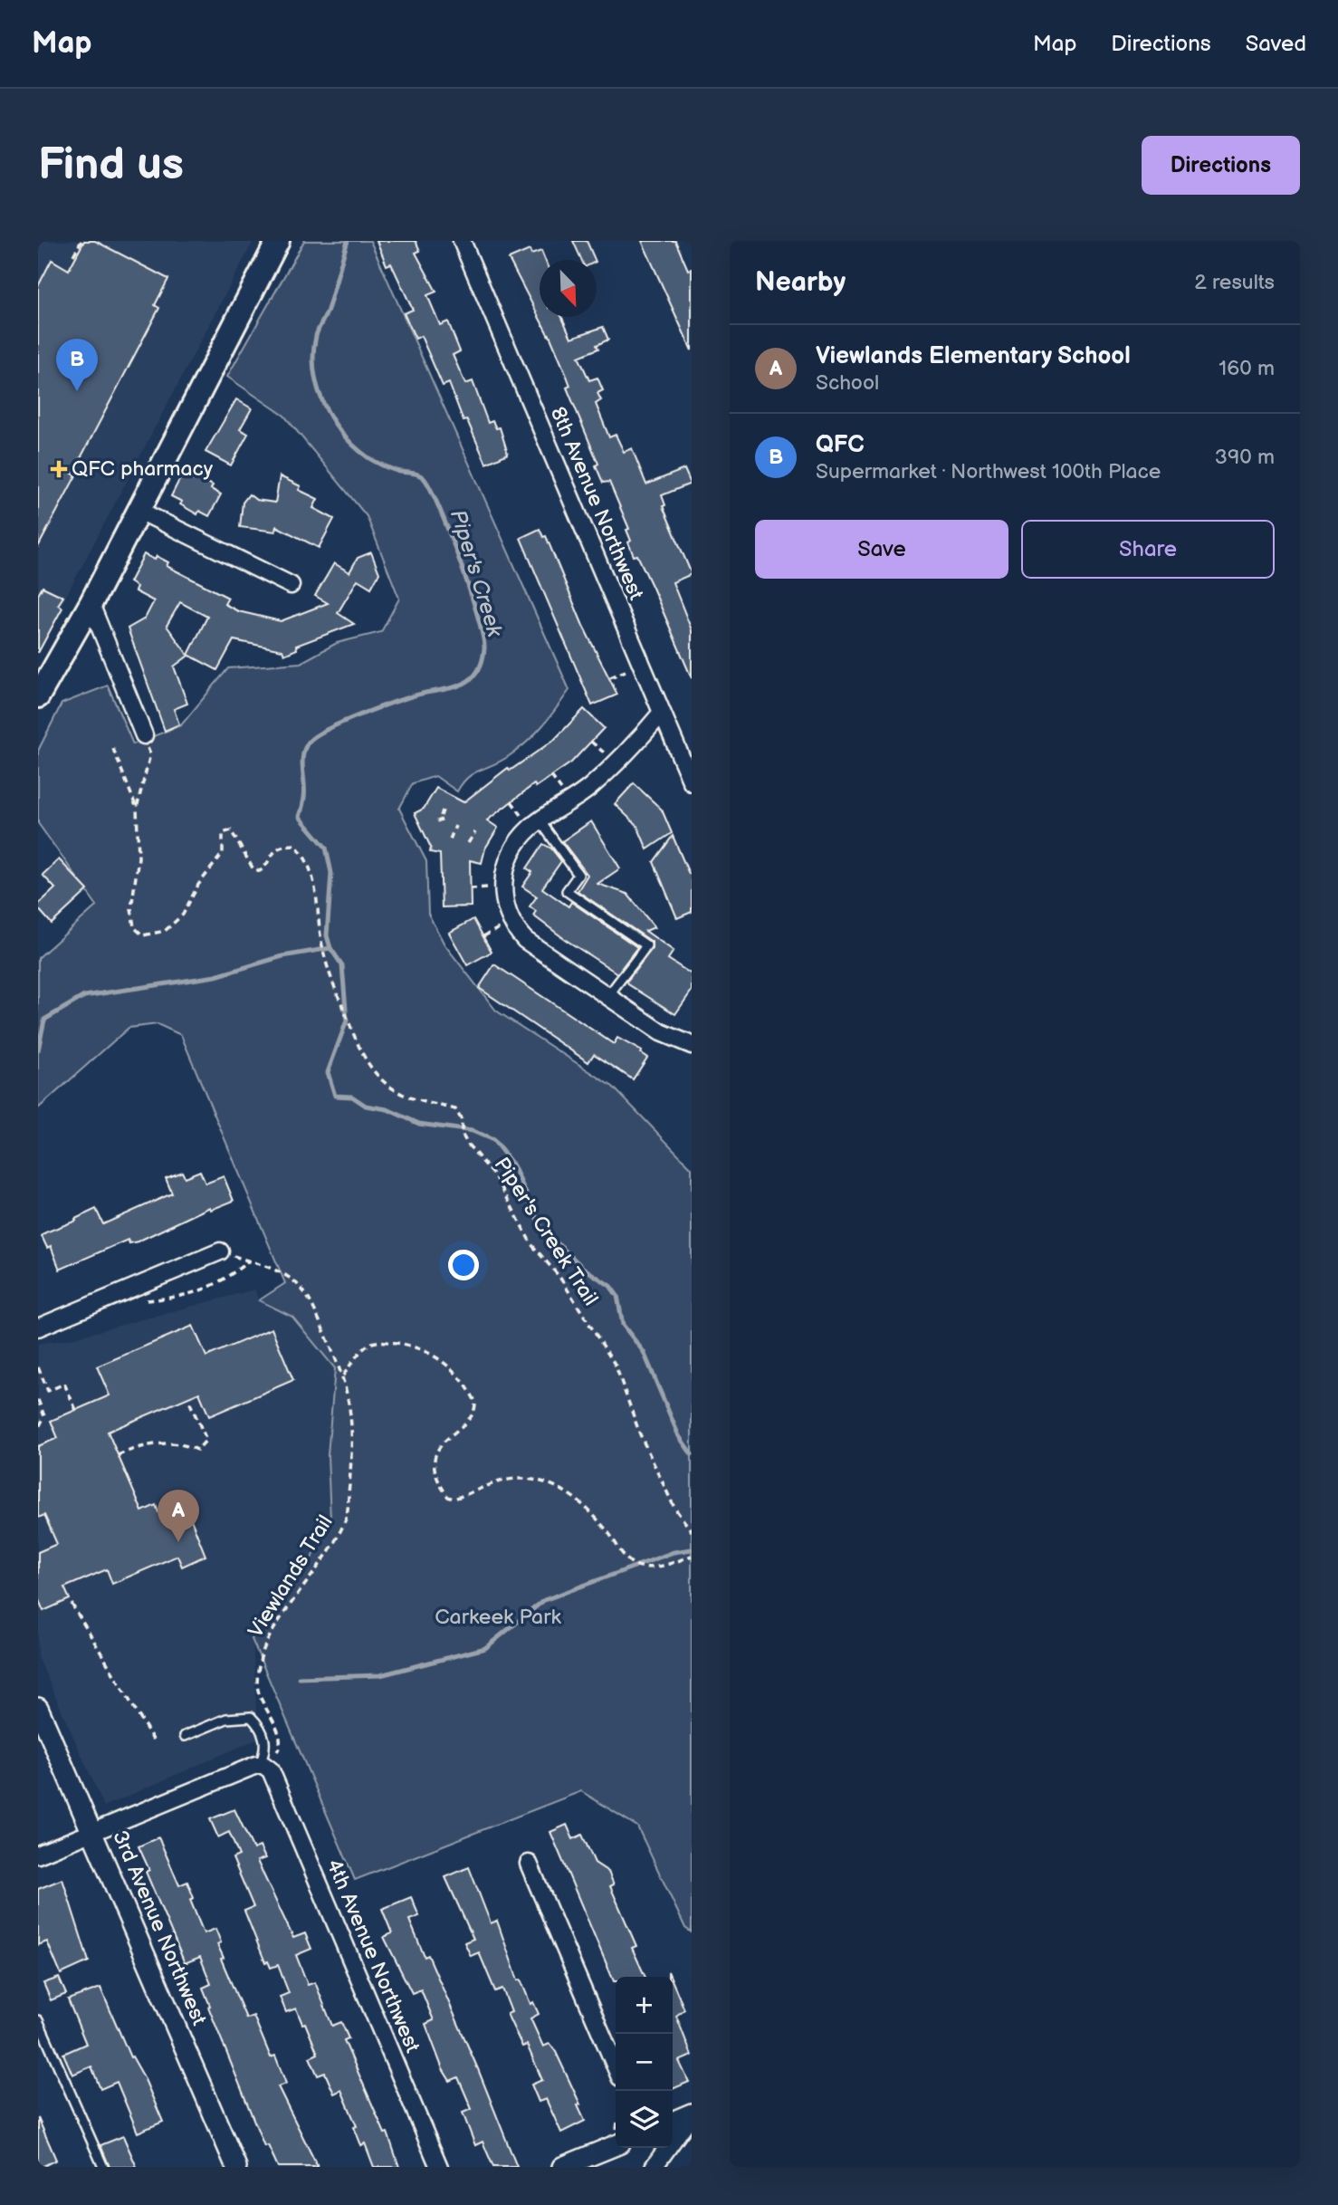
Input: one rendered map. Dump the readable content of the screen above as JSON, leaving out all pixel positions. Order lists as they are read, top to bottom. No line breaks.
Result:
{"streets":{"street":["8th Avenue Northwest","3rd Avenue Northwest","4th Avenue Northwest"],"path":["Piper's Creek Trail","Viewlands Trail"]},"water":["Piper's Creek"],"parks":["Carkeek Park"],"places":{"health":["QFC pharmacy"]},"north":"bottom right","page":{"header":"Map","nav":["Map","Directions","Saved"],"buttons":["Directions",["Save","Share"]],"title":"Find us","heading":["Nearby","2 results"],"list":[{"mark":"A","name":"Viewlands Elementary School","note":"School","value":"160 m"},{"mark":"B","name":"QFC","note":"Supermarket · Northwest 100th Place","value":"390 m"}],"pins":["B","A"],"map_buttons":["+","−"]}}
